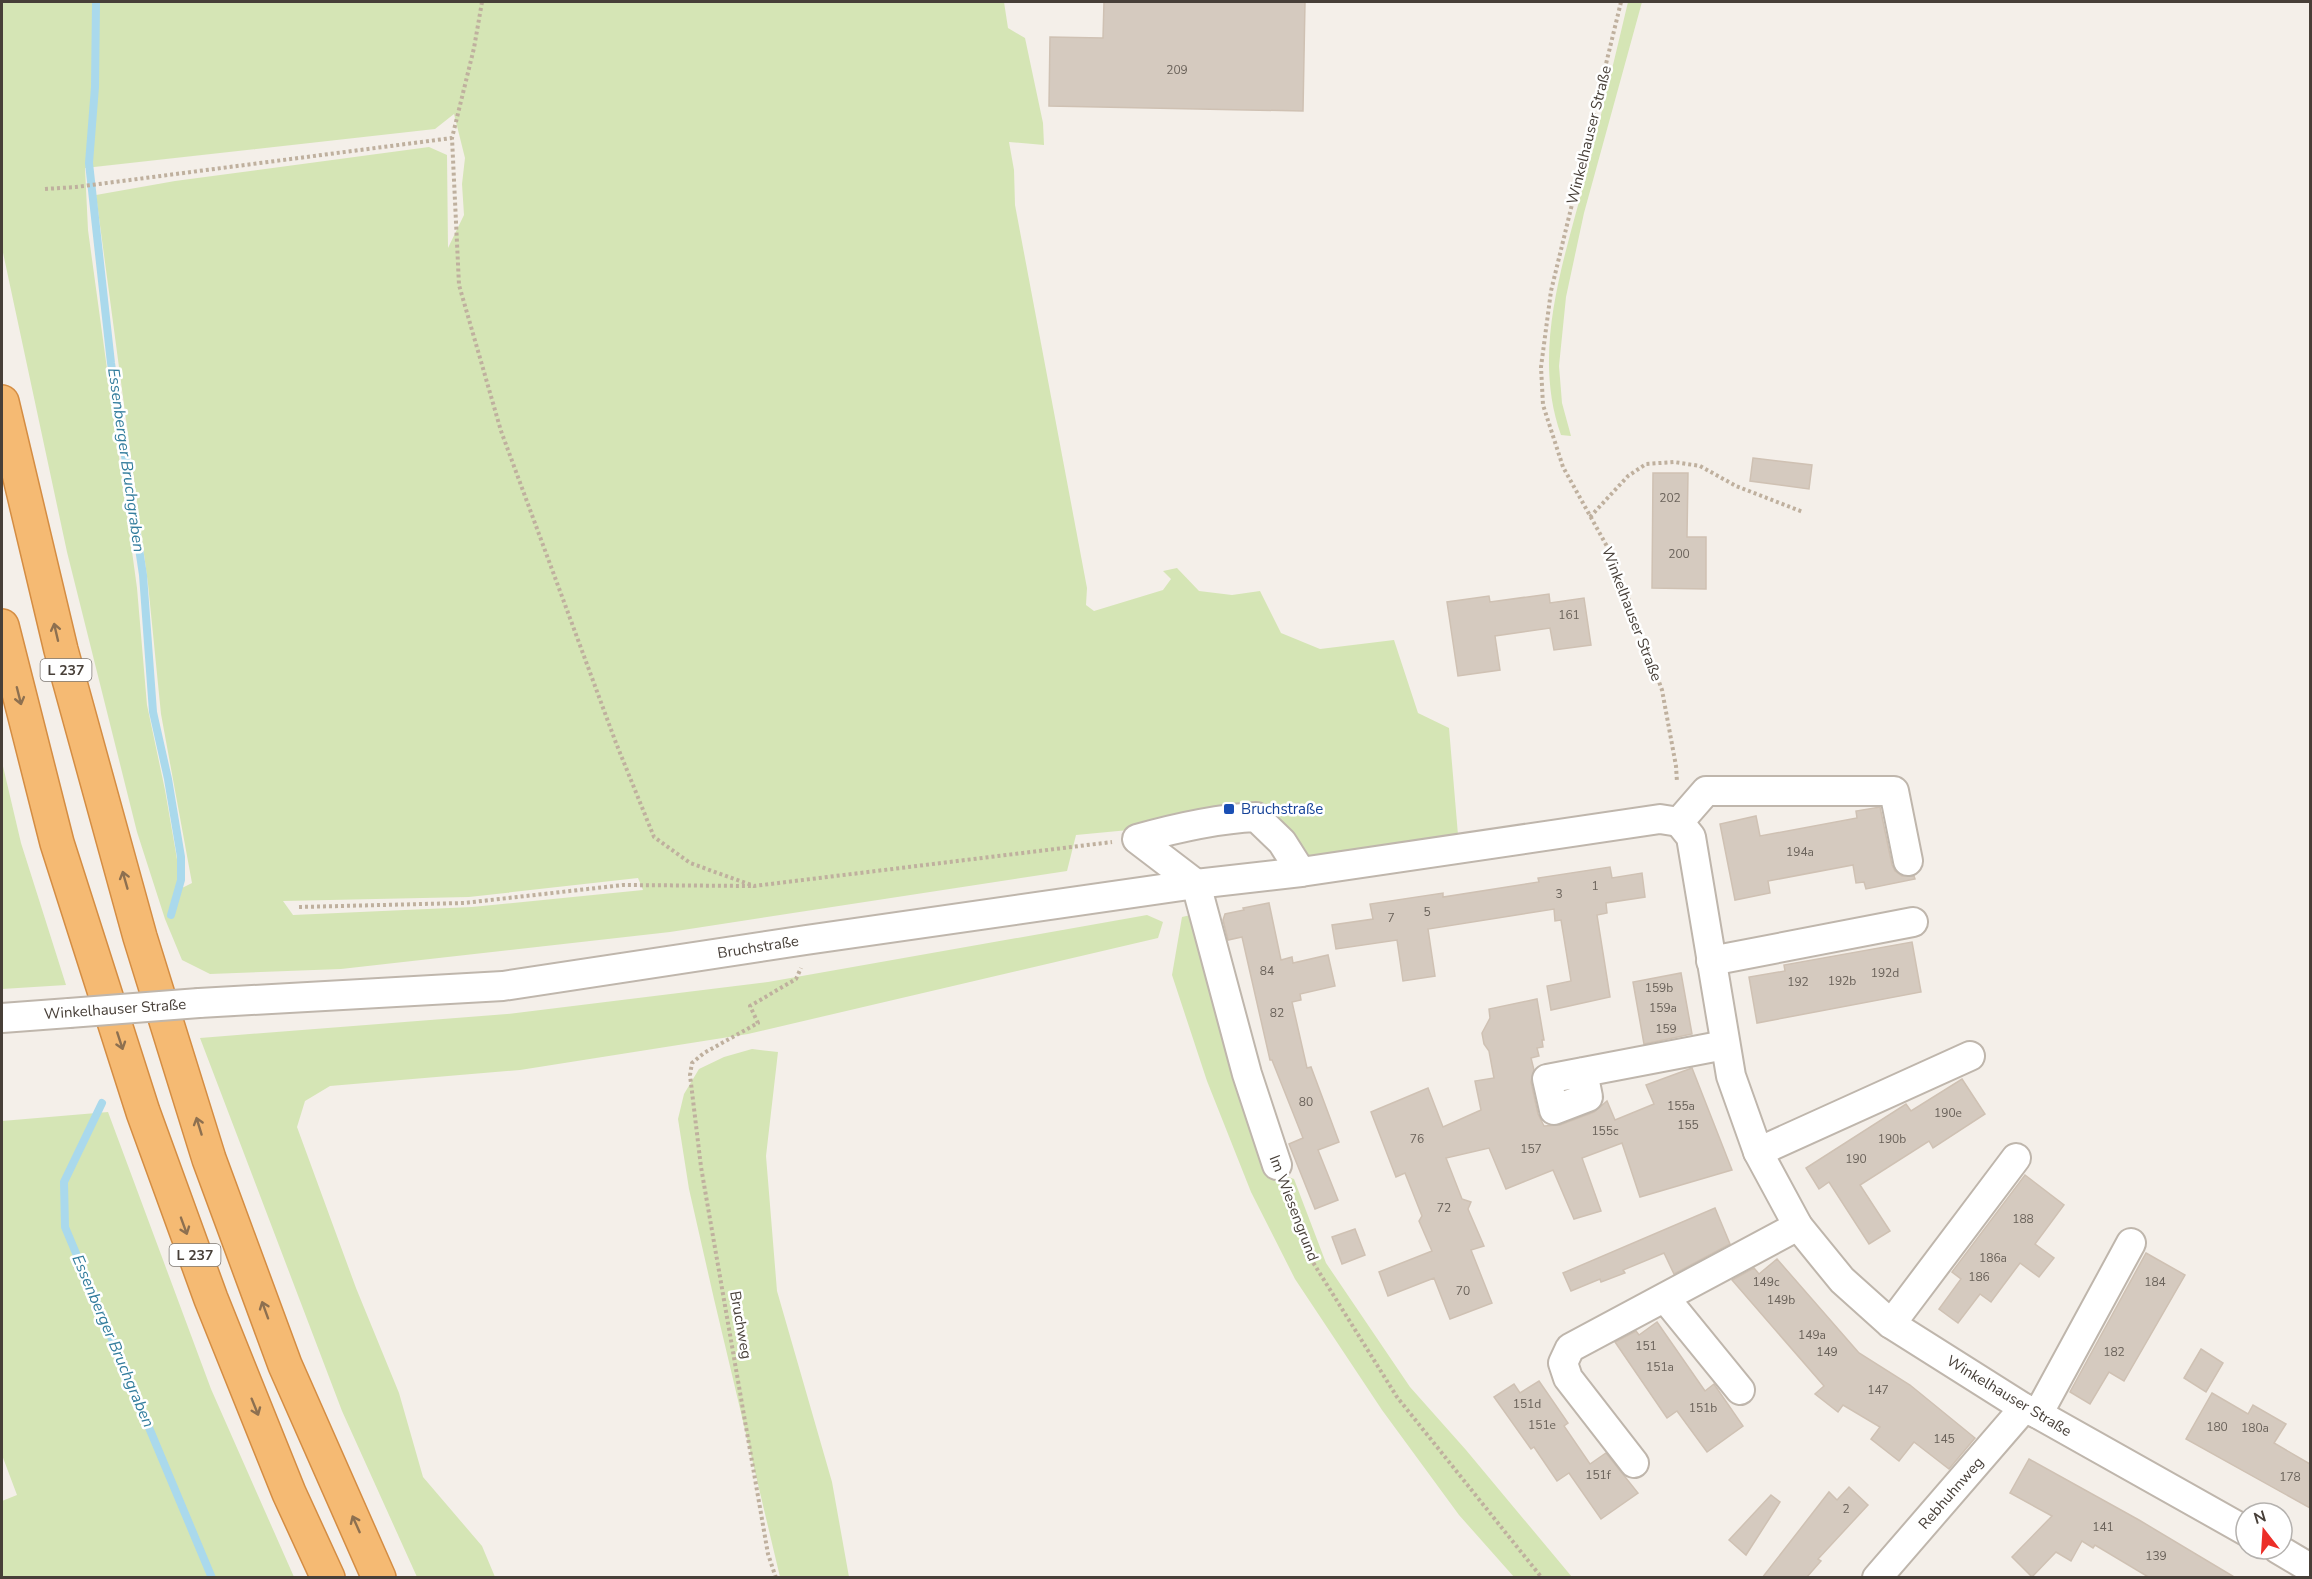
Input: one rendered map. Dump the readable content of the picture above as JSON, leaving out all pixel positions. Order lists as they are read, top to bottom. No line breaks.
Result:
{"streets":{"highway":["L 237"],"street":["Winkelhauser Straße","Bruchstraße","Im Wiesengrund","Rebhuhnweg"],"path":["Bruchweg"]},"crossings":[["Winkelhauser Straße","Bruchstraße"],["Winkelhauser Straße","Rebhuhnweg"],["Bruchstraße","Im Wiesengrund"],["Bruchstraße","Bruchweg"]],"water":["Essenberger Bruchgraben"],"places":{"transit":["Bruchstraße"]},"house_numbers":["209","202","200","161","194a","1","3","5","7","84","192d","192b","192","159b","159a","82","159","80","155a","190e","155","155c","76","190b","157","190","72","188","186a","186","149c","184","70","149b","149a","151","149","182","151a","147","151d","151b","151e","180","180a","145","151f","178","2","141","139"],"north":"top"}
